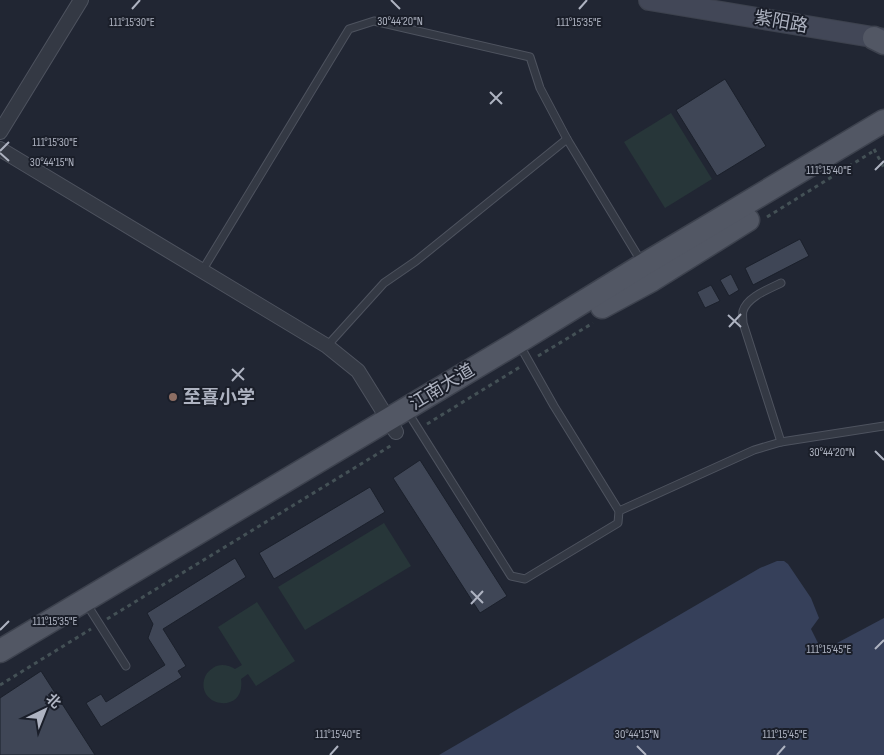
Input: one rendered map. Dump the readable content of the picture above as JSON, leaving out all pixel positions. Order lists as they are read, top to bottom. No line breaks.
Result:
{"streets":{"main road":["江南大道"],"street":["紫阳路"]},"places":["至喜小学"],"north":"top right","coordinates":["30°44'20\"N","111°15'30\"E","111°15'35\"E","30°44'15\"N","111°15'40\"E","111°15'45\"E"]}
